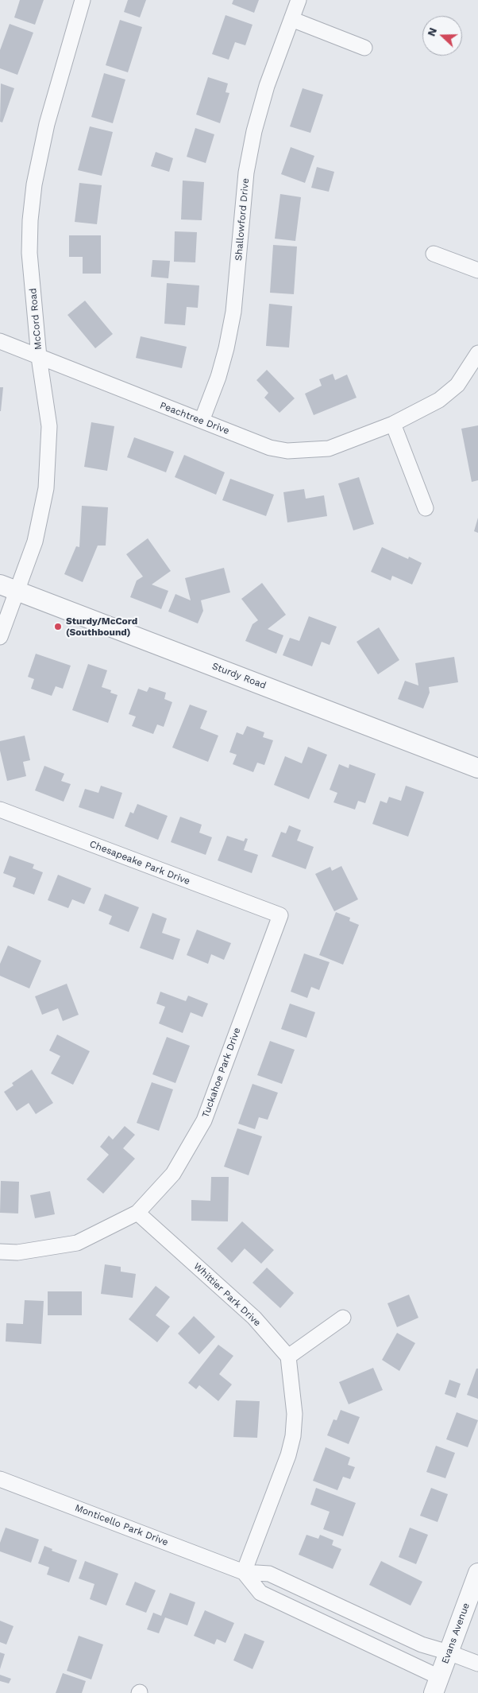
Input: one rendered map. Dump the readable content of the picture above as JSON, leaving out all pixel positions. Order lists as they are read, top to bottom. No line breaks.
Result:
{"streets":{"street":["Shallowford Drive","McCord Road","Peachtree Drive","Sturdy Road","Chesapeake Park Drive","Tuckahoe Park Drive","Whittier Park Drive","Monticello Park Drive","Evans Avenue"]},"crossings":[["Shallowford Drive","Peachtree Drive"],["McCord Road","Peachtree Drive"],["McCord Road","Sturdy Road"],["Chesapeake Park Drive","Tuckahoe Park Drive"],["Tuckahoe Park Drive","Whittier Park Drive"],["Monticello Park Drive","Evans Avenue"]],"places":["Sturdy/McCord (Southbound)"],"north":"left"}
